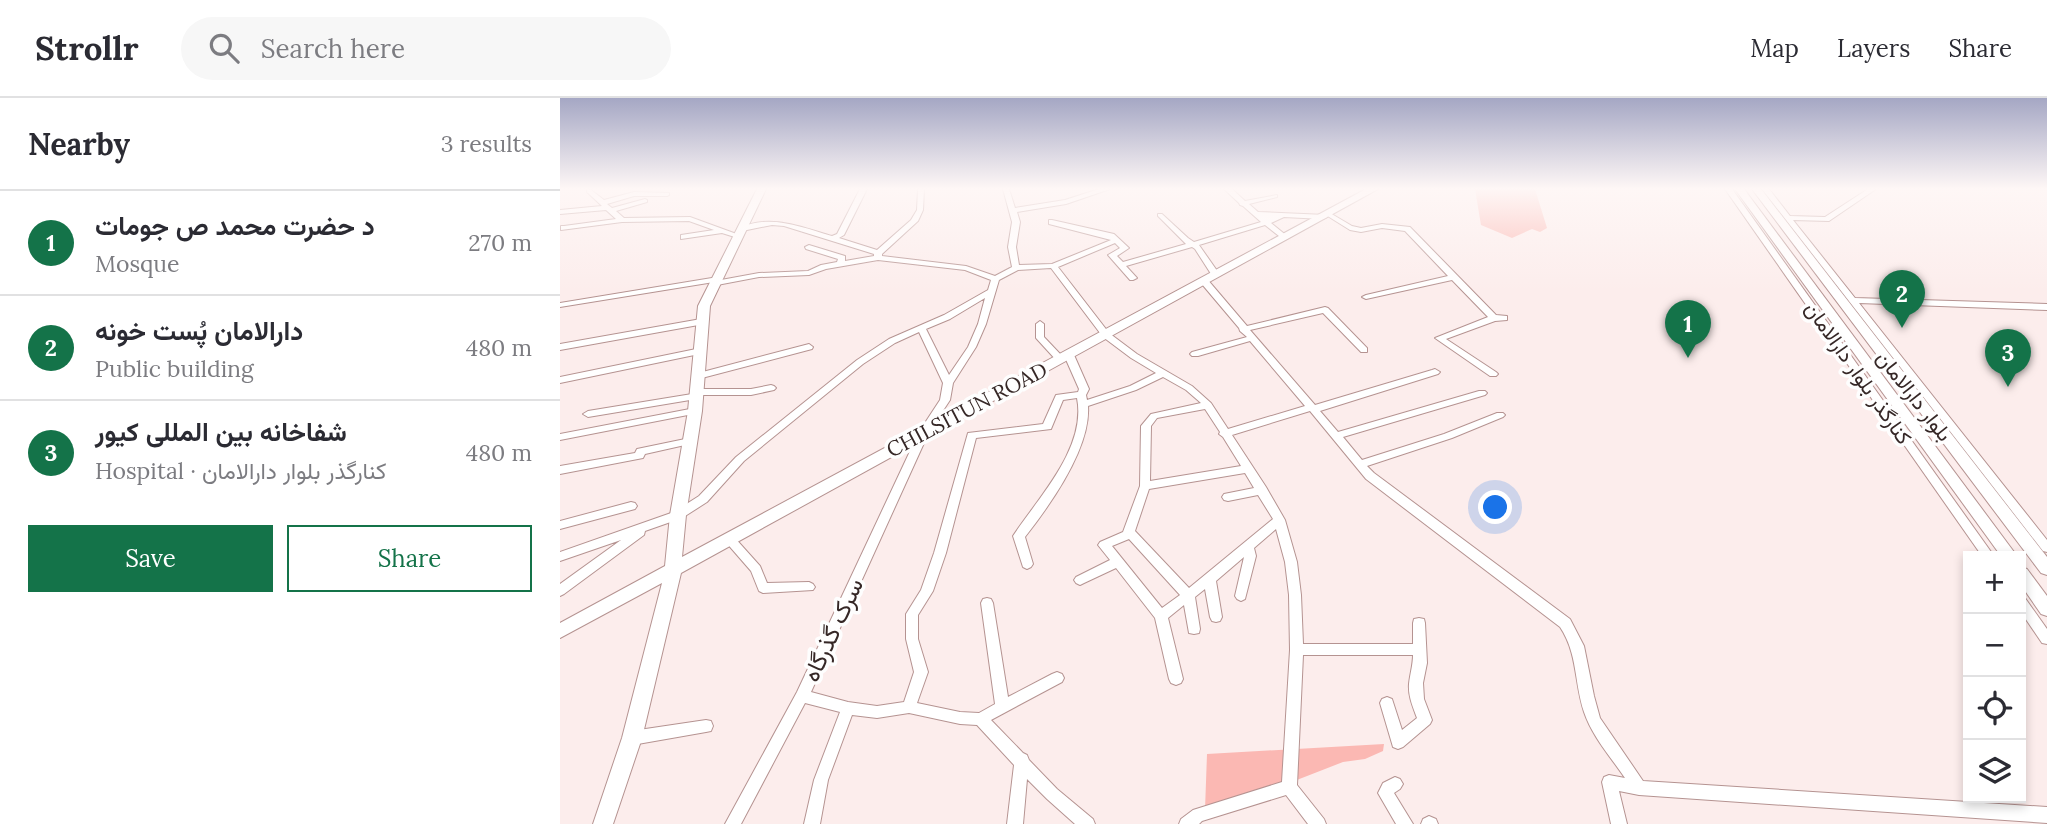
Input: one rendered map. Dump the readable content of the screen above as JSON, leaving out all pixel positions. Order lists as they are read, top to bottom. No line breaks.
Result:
{"streets":{"main road":["بلوار دارالامان","CHILSITUN ROAD"],"street":["کنارگذر بلوار دارالامان","سرک گذرگاه"]},"crossings":[["کنارگذر بلوار دارالامان","بلوار دارالامان"],["CHILSITUN ROAD","سرک گذرگاه"]],"page":{"header":"Strollr","search":"Search here","nav":["Map","Layers","Share"],"heading":["Nearby","3 results"],"list":[{"mark":"1","name":"د حضرت محمد ص جومات","note":"Mosque","value":"270 m"},{"mark":"2","name":"دارالامان پُست خونه","note":"Public building","value":"480 m"},{"mark":"3","name":"شفاخانه بین المللی کیور","note":"Hospital · کنارگذر بلوار دارالامان","value":"480 m"}],"pins":["2","1","3"],"buttons":["Save","Share"],"map_buttons":["+","−"]}}
